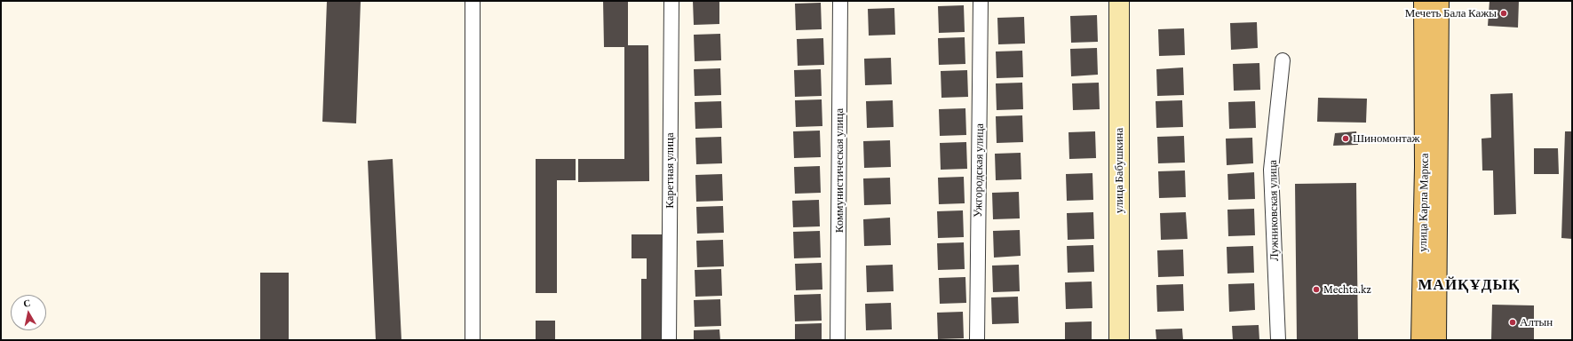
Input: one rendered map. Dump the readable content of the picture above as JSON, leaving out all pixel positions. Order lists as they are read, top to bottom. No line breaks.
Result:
{"streets":{"main road":["улица Карла Маркса"],"street":["Каретная улица","Коммунистическая улица","Ужгородская улица","улица Бабушкина","Лужниковская улица"]},"districts":["МАЙҚҰДЫҚ"],"places":["Мечеть Бала Кажы","Шиномонтаж","Mechta.kz","Алтын"],"north":"top"}
